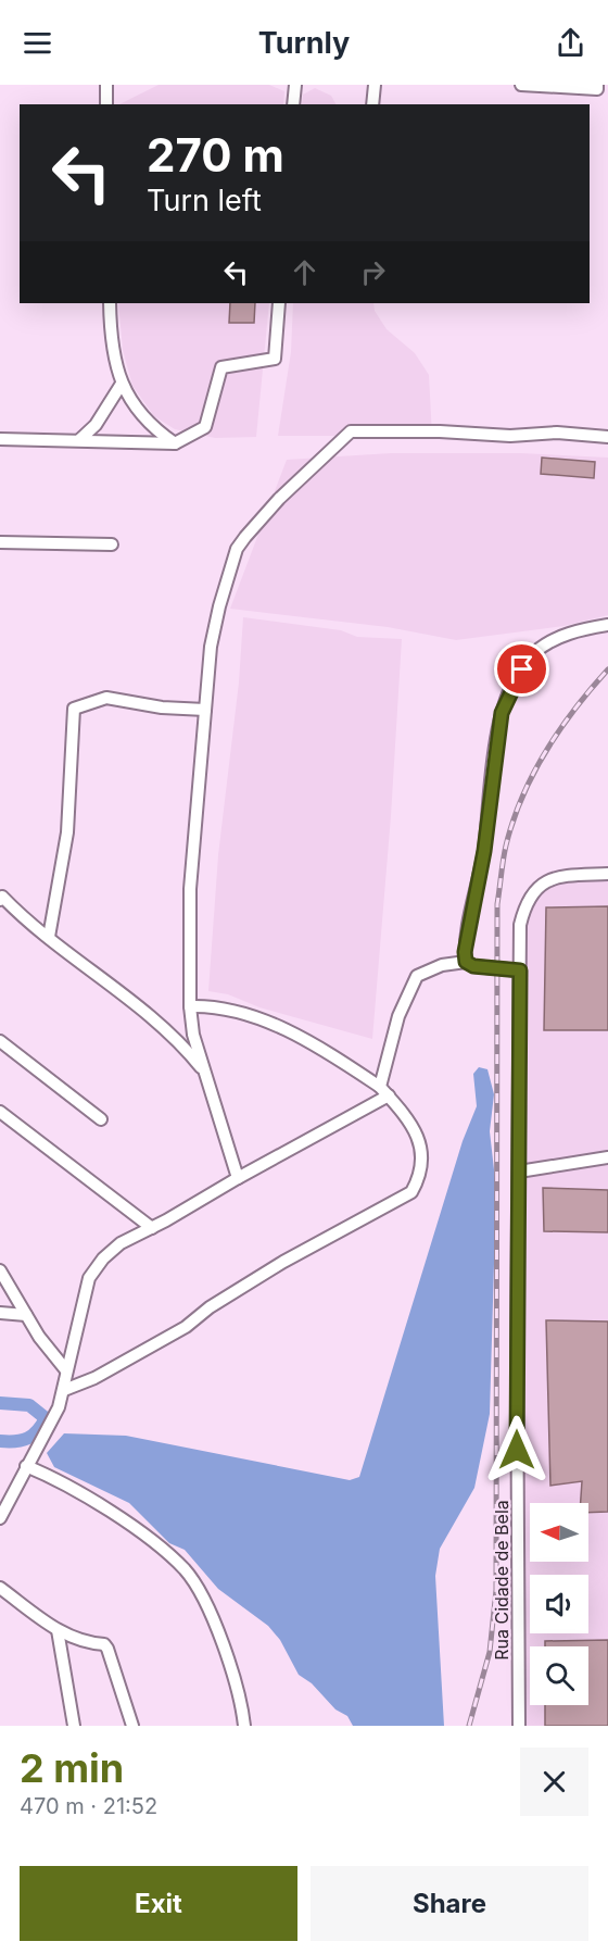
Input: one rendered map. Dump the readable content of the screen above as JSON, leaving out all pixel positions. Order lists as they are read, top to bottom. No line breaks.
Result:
{"streets":{"street":["Rua Cidade de Bela"]},"north":"left","page":{"header":"Turnly","turn":["270 m","Turn left"],"heading":["2 min","470 m · 21:52"],"buttons":["Exit","Share"]}}
